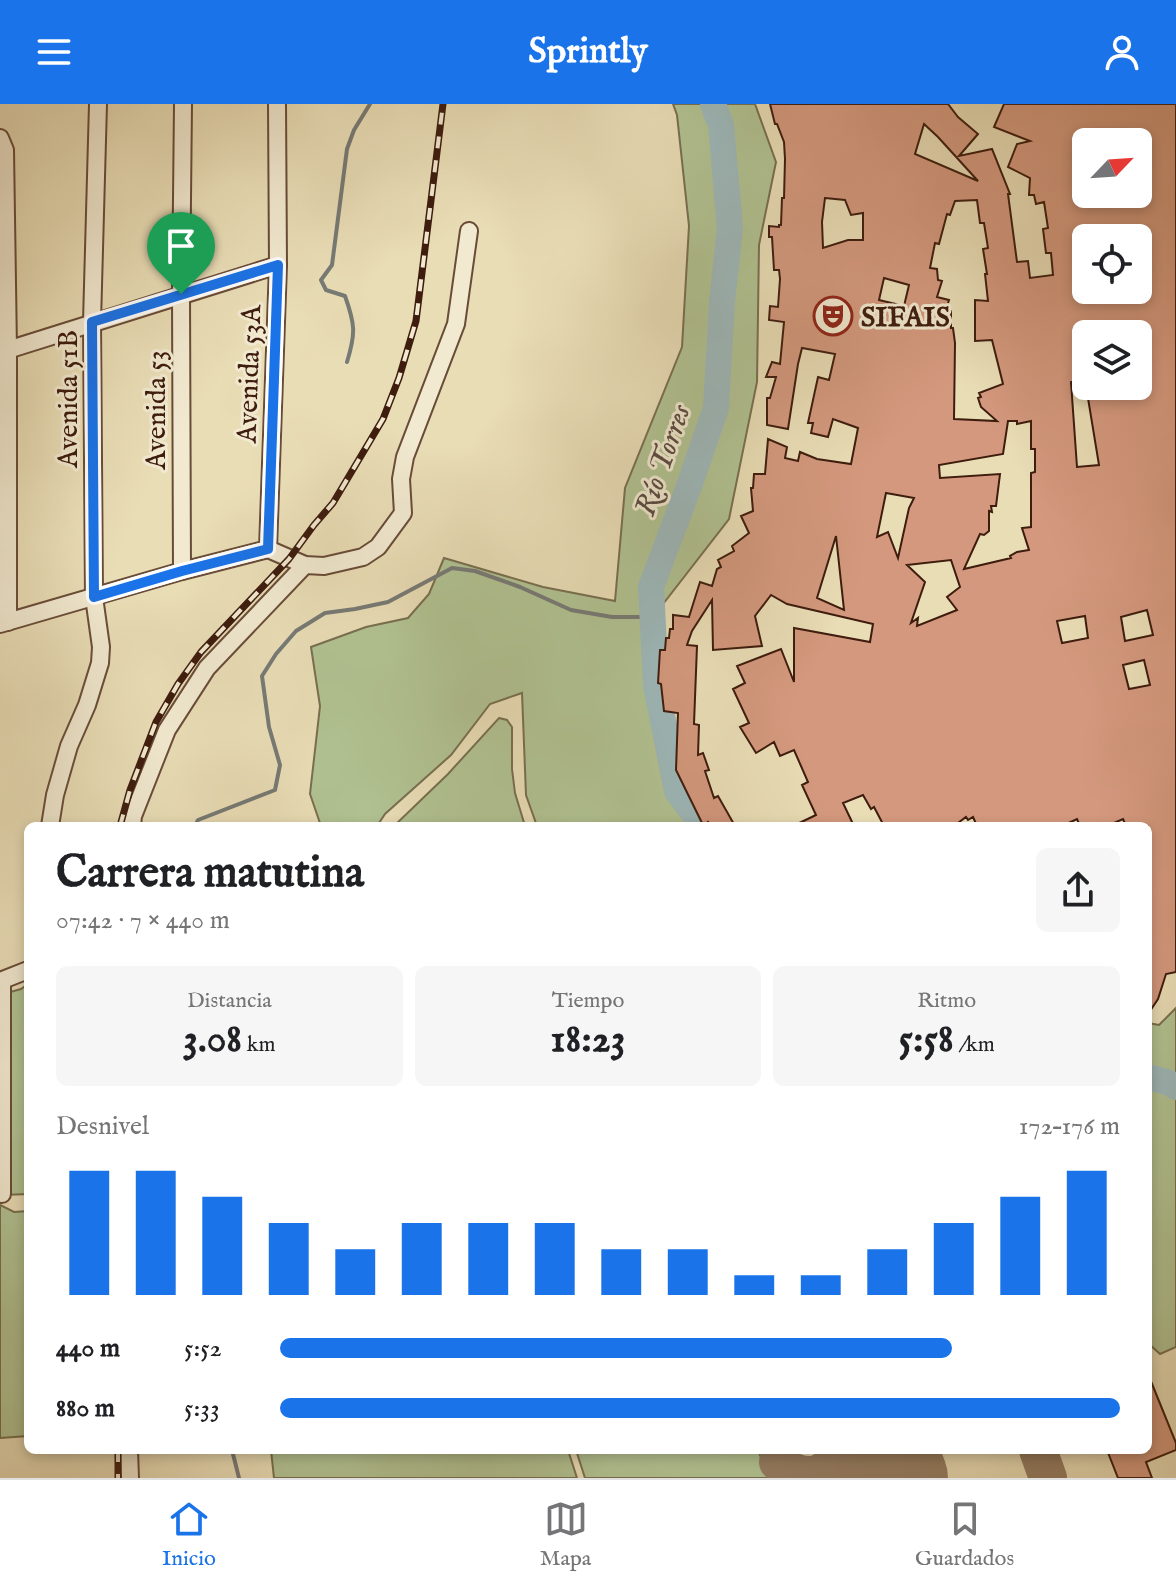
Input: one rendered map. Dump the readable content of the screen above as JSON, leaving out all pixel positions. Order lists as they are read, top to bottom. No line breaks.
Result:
{"streets":{"street":["Avenida 53A","Avenida 51B","Avenida 53"]},"water":["Río Torres"],"places":{"theatre":["SIFAIS"]},"north":"top right","page":{"header":"Sprintly","heading":["Carrera matutina","07:42 · 7 × 440 m"],"stats":[["Distancia","3.08 km"],["Tiempo","18:23"],["Ritmo","5:58 /km"]],"chart":["Desnivel","172–176 m"],"list":[{"name":"440 m","note":"5:52"},{"name":"880 m","note":"5:33"}],"tabs":["Inicio","Mapa","Guardados"]}}
